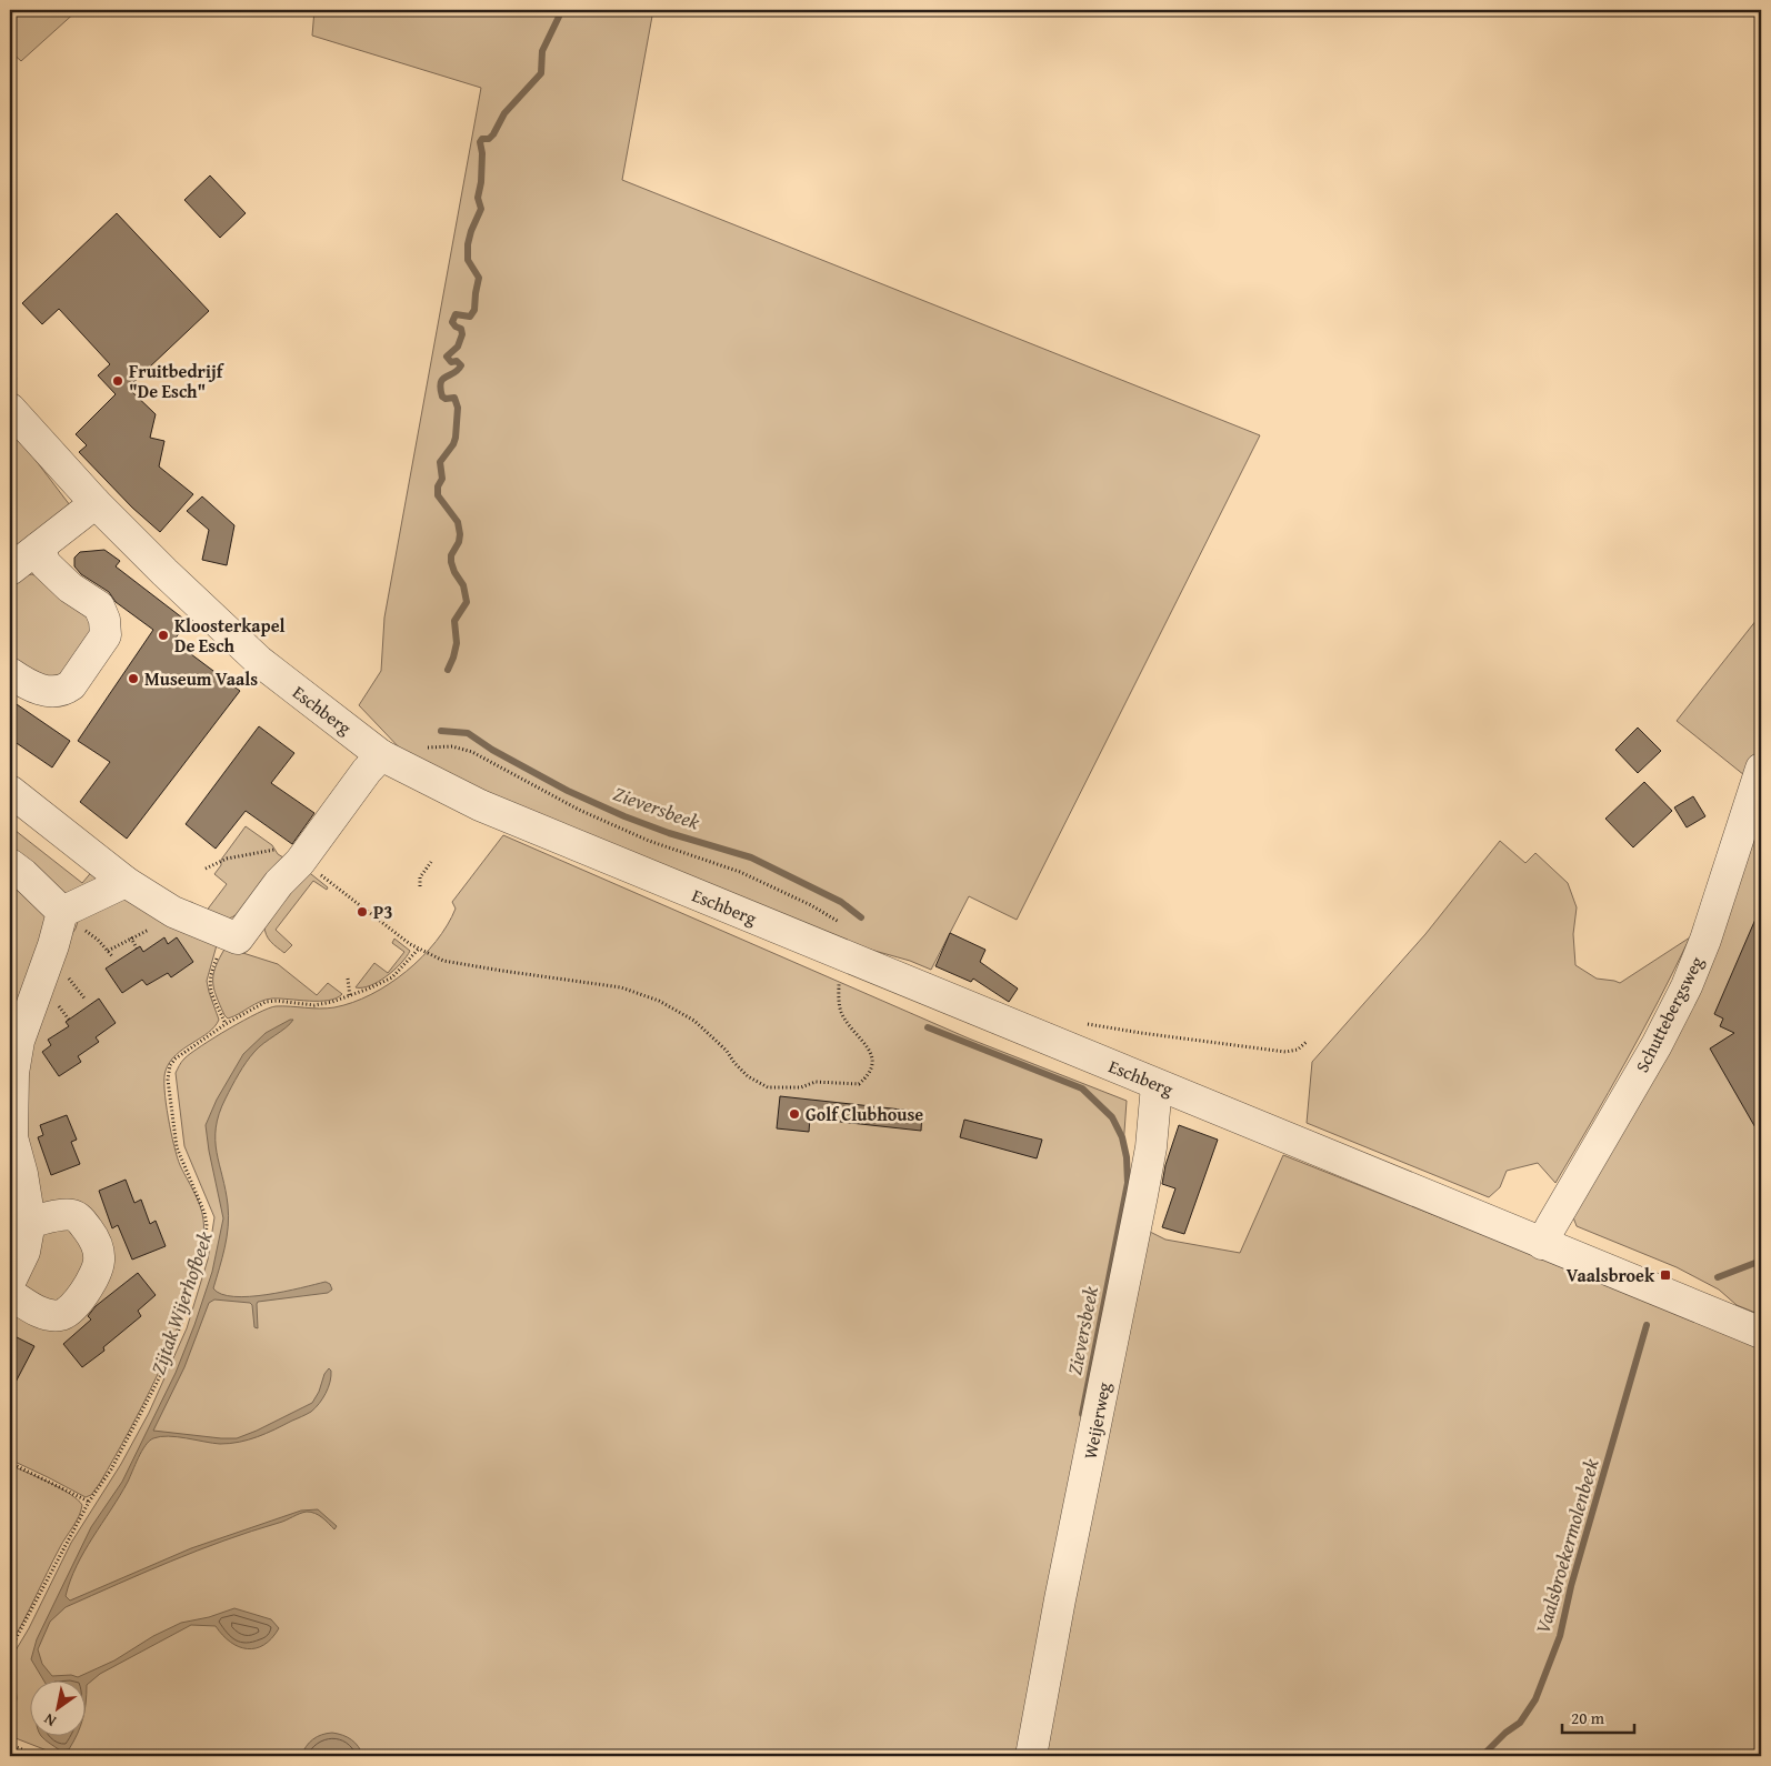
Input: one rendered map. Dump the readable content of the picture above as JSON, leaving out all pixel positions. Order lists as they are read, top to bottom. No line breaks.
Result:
{"streets":{"street":["Eschberg","Schuttebergsweg","Weijerweg"]},"crossings":[["Eschberg","Schuttebergsweg"],["Eschberg","Weijerweg"]],"water":["Zieversbeek","Zijtak Wijerhofbeek","Vaalsbroekermolenbeek"],"places":{"other":["Fruitbedrijf \"De Esch\"","Kloosterkapel De Esch","Museum Vaals","P3","Golf Clubhouse"],"transit":["Vaalsbroek"]},"scale_bar":"20 m","north":"bottom left"}
